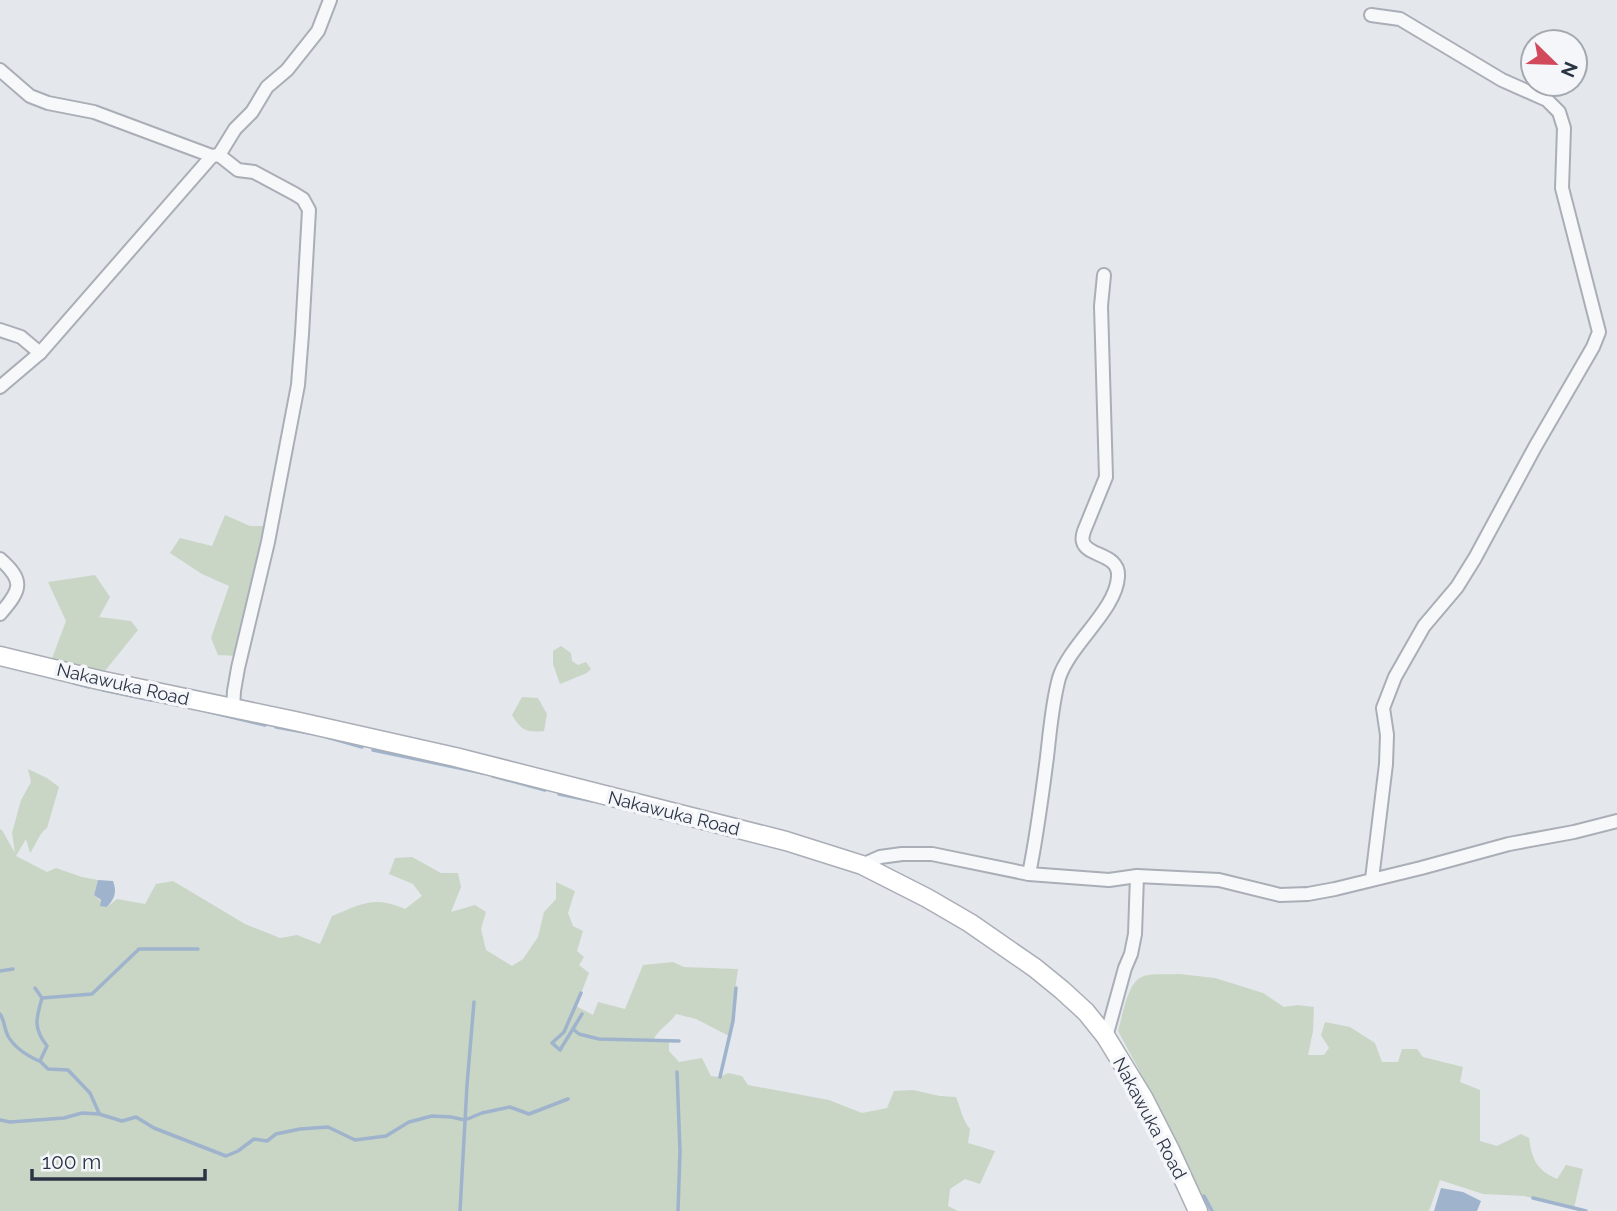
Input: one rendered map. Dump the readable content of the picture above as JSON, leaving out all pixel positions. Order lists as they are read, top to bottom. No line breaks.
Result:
{"streets":{"main road":["Nakawuka Road"]},"scale_bar":"100 m","north":"bottom right"}
